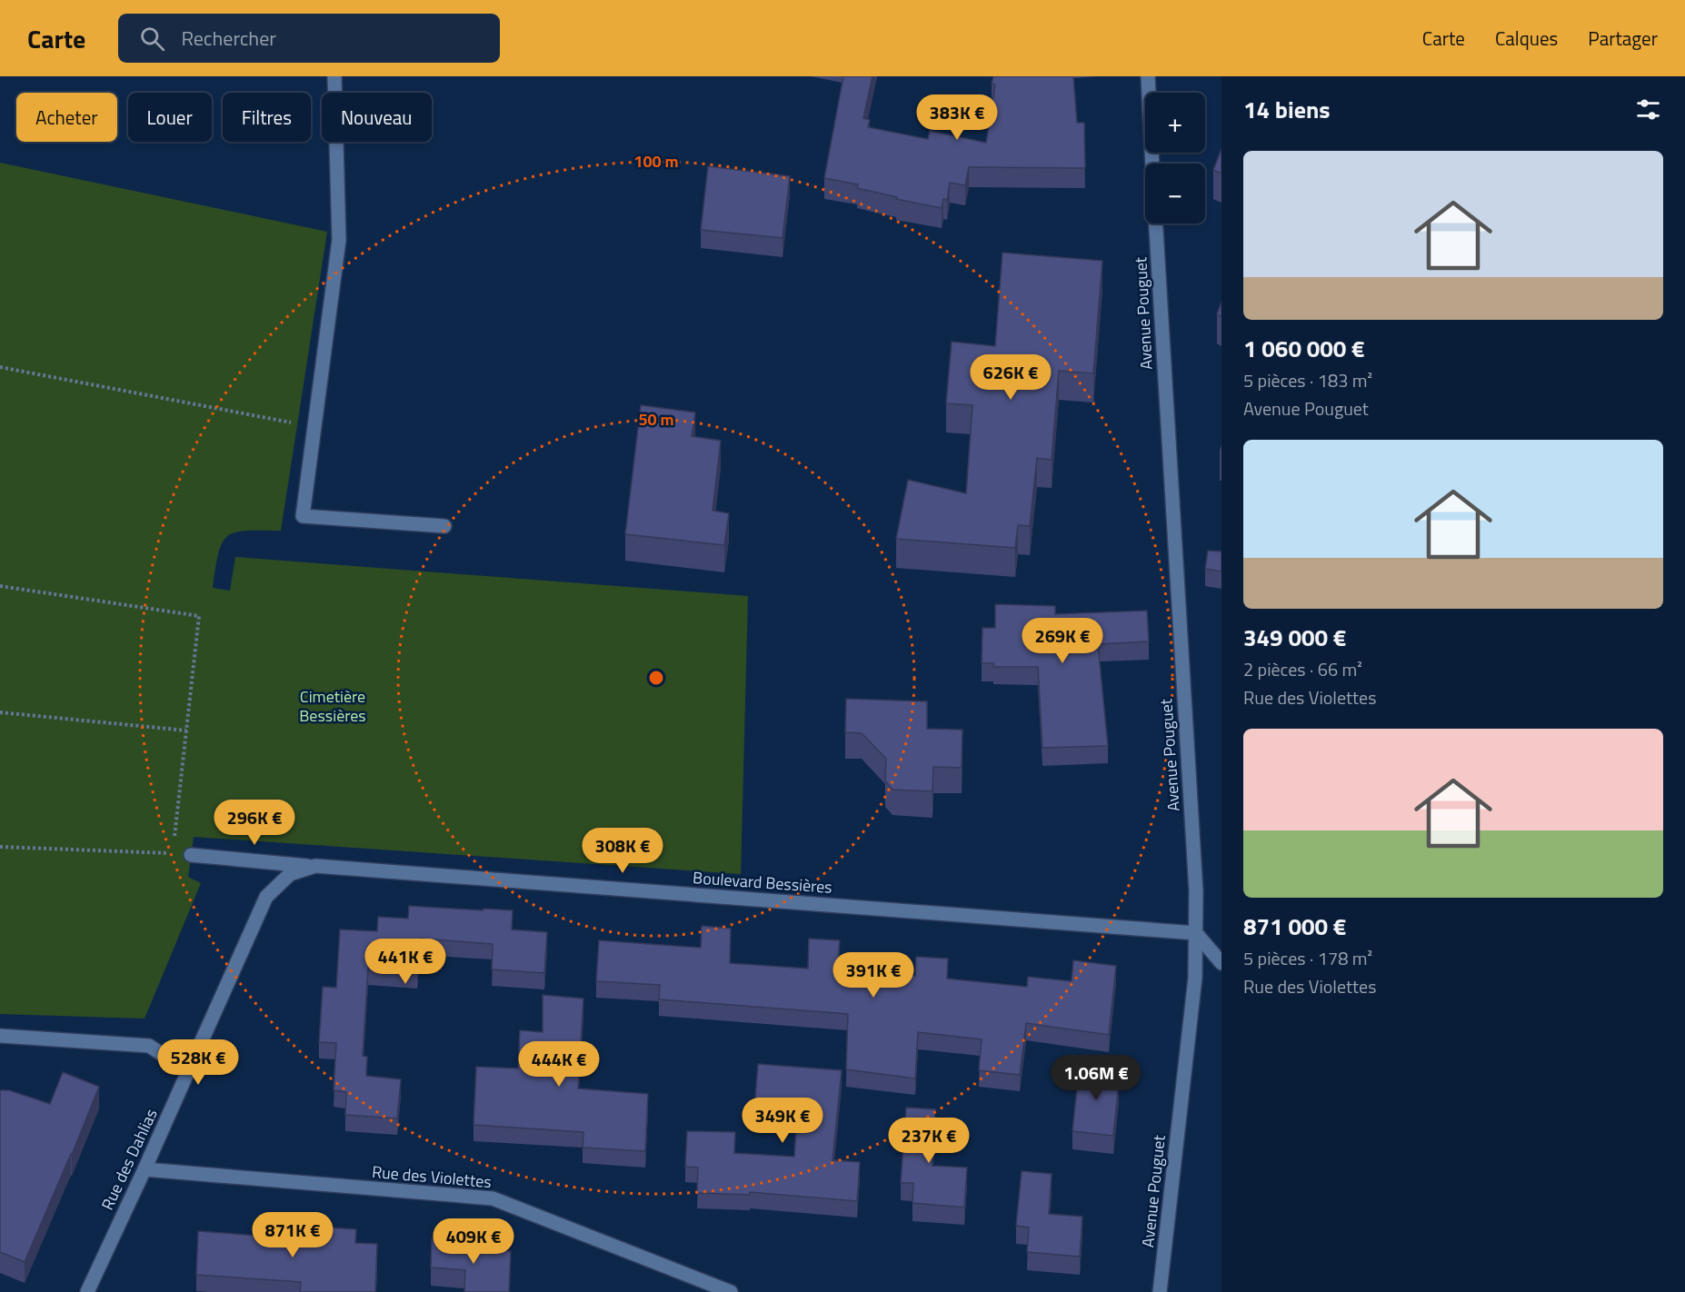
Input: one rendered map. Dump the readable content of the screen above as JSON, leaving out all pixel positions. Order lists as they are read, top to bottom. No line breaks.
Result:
{"streets":{"street":["Avenue Pouguet","Boulevard Bessières","Rue des Dahlias","Rue des Violettes"]},"crossings":[["Avenue Pouguet","Boulevard Bessières"],["Boulevard Bessières","Rue des Dahlias"],["Rue des Dahlias","Rue des Violettes"]],"parks":["Cimetière Bessières"],"page":{"header":"Carte","search":"Rechercher","nav":["Carte","Calques","Partager"],"heading":"14 biens","map_buttons":["+","−"],"chip":["Acheter","Louer","Filtres","Nouveau"],"price":["383K €","626K €","269K €","296K €","308K €","441K €","391K €","528K €","444K €","1.06M €","349K €","237K €","871K €","409K €"],"list":[{"name":"1 060 000 €","note":"5 pièces · 183 m² · Avenue Pouguet"},{"name":"349 000 €","note":"2 pièces · 66 m² · Rue des Violettes"},{"name":"871 000 €","note":"5 pièces · 178 m² · Rue des Violettes"}]},"rings":["100 m","50 m"]}
